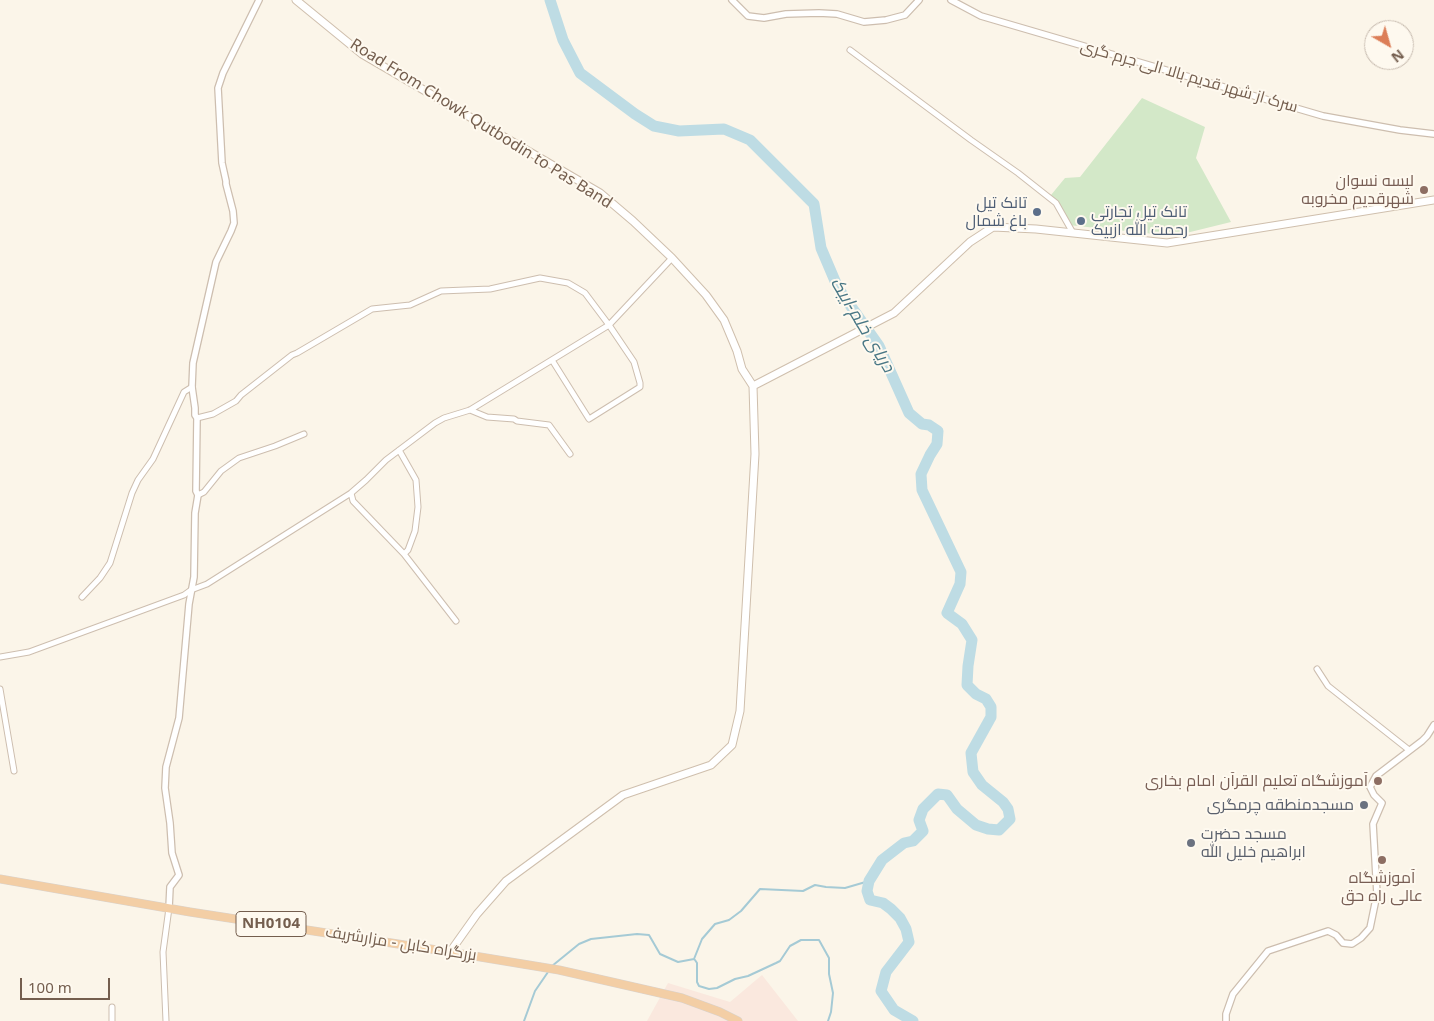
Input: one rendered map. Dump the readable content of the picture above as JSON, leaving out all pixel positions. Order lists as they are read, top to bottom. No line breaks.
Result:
{"streets":{"highway":["NH0104","بزرگراه کابل - مزارشریف"],"main road":["Road From Chowk Qutbodin to Pas Band"],"street":["سرک از شهر قدیم بالا الی جرم گری"]},"water":["دریای خلم-ایبک"],"places":["لیسه نسوان شهرقدیم مخروبه","تانک تیل باغ شمال","تانک تیل تجارتی رحمت الله ازبیک","آموزشگاه تعلیم القرآن امام بخاری","مسجدمنطقه چرمگری","مسجد حضرت ابراهیم خلیل الله","آموزشگاه عالی راه حق"],"scale_bar":"100 m","north":"bottom right"}
